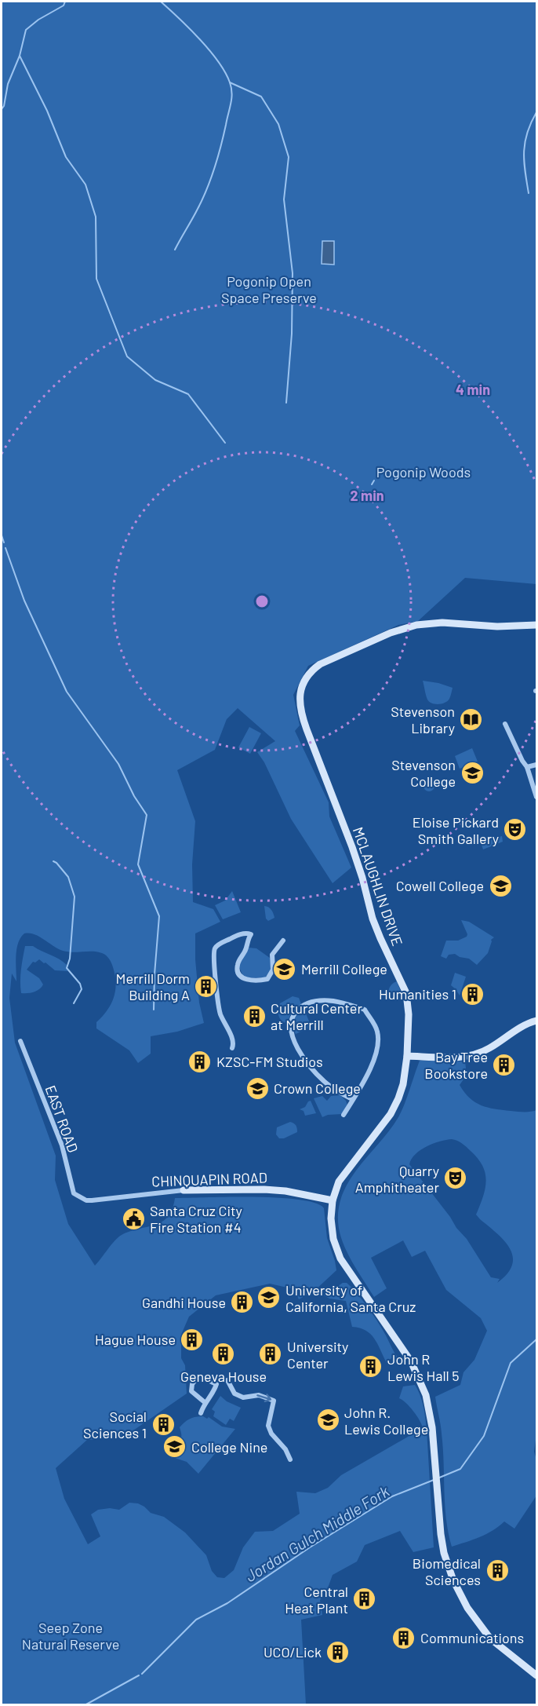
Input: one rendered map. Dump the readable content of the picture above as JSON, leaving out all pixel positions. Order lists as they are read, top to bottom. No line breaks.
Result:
{"streets":{"main road":["MCLAUGHLIN DRIVE","CHINQUAPIN ROAD"],"street":["EAST ROAD"]},"crossings":[["MCLAUGHLIN DRIVE","CHINQUAPIN ROAD"],["EAST ROAD","CHINQUAPIN ROAD"]],"water":["Jordan Gulch Middle Fork"],"parks":["Pogonip Open Space Preserve","Pogonip Woods","Seep Zone Natural Reserve"],"places":{"library":["Stevenson Library"],"school or university":["Stevenson College","Cowell College","Merrill College","Crown College","University of California, Santa Cruz","John R. Lewis College","College Nine"],"theatre":["Eloise Pickard Smith Gallery","Quarry Amphitheater"],"building":["Merrill Dorm Building A","Humanities 1","Cultural Center at Merrill","KZSC-FM Studios","Bay Tree Bookstore","Gandhi House","Hague House","Geneva House","University Center","John R Lewis Hall 5","Social Sciences 1","Biomedical Sciences","Central Heat Plant","Communications","UCO/Lick"],"public building":["Santa Cruz City Fire Station #4"]},"rings":["4 min","2 min"]}
